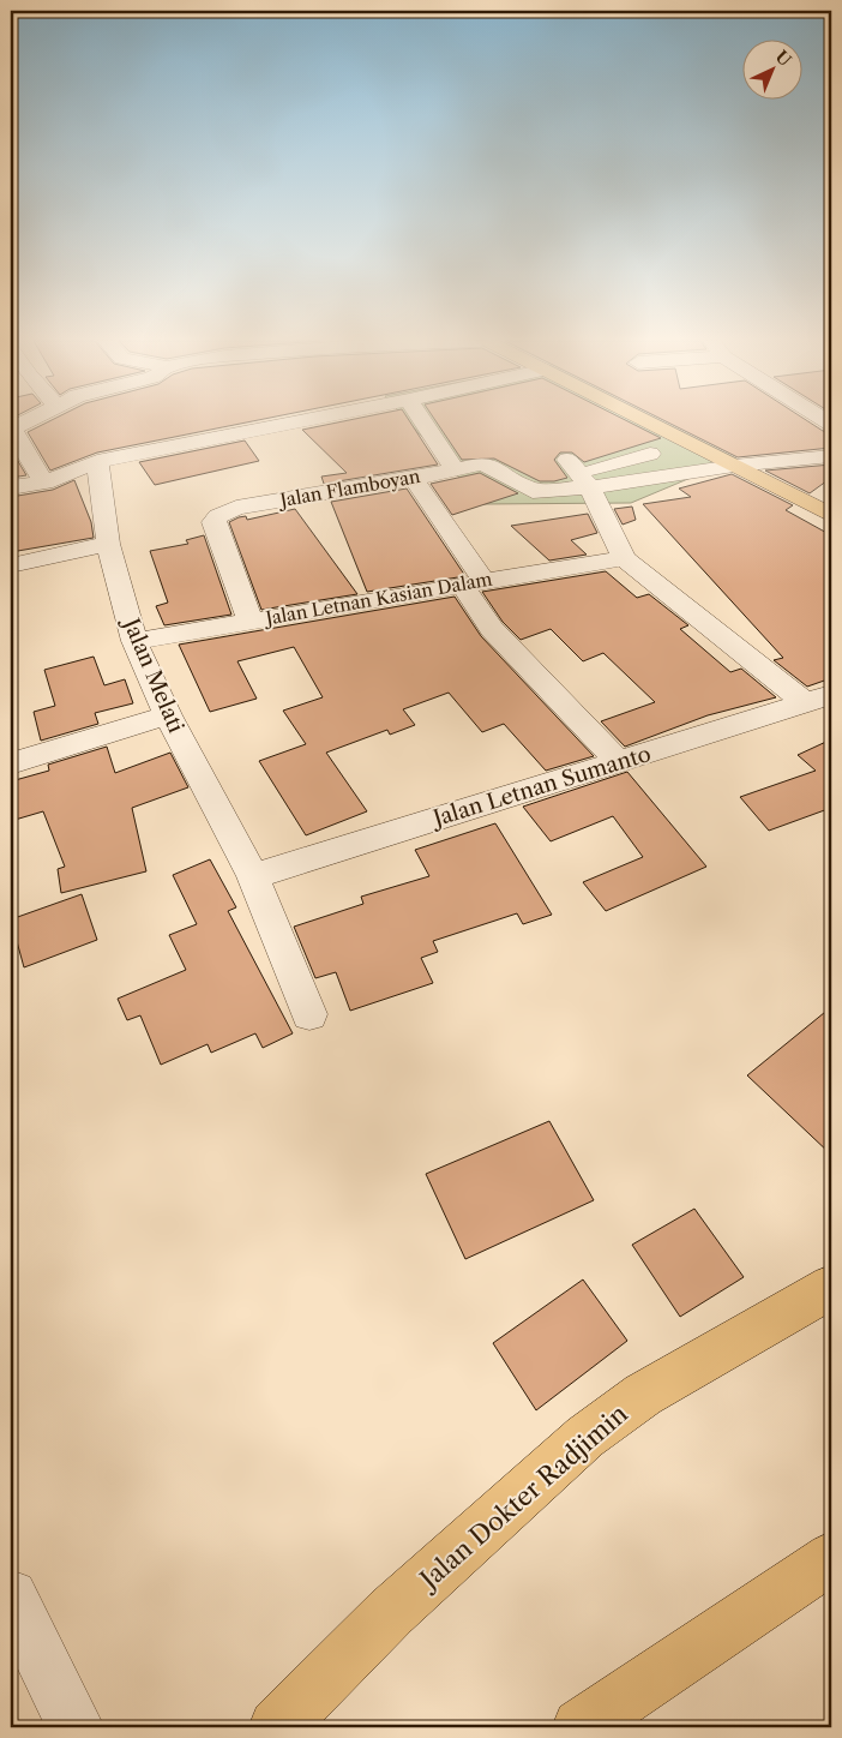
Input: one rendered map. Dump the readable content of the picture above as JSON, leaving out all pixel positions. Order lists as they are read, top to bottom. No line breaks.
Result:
{"streets":{"main road":["Jalan Dokter Radjimin"],"street":["Jalan Flamboyan","Jalan Letnan Kasian Dalam","Jalan Melati","Jalan Letnan Sumanto"]},"crossings":[["Jalan Flamboyan","Jalan Letnan Kasian Dalam"],["Jalan Letnan Kasian Dalam","Jalan Melati"],["Jalan Melati","Jalan Letnan Sumanto"]],"north":"top right"}
